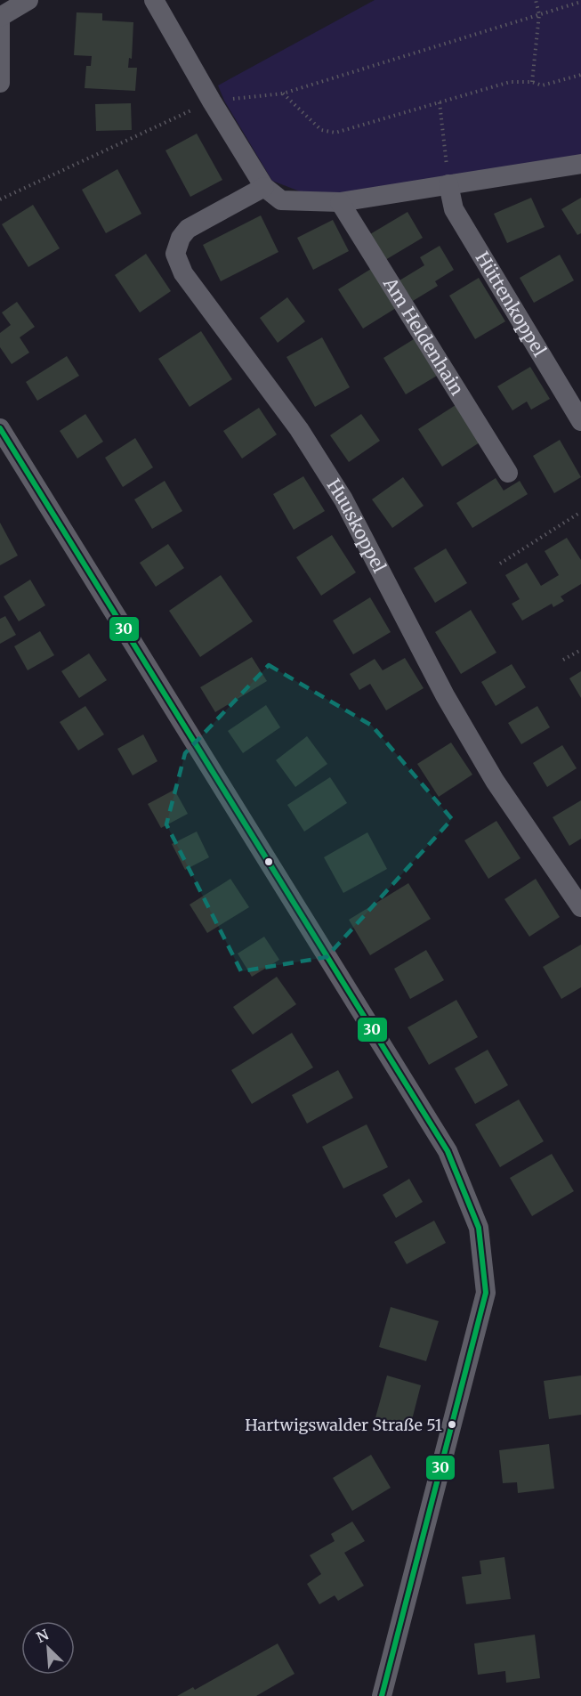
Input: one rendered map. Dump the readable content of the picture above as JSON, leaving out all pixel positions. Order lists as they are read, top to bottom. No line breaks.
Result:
{"streets":{"street":["Hüttenkoppel","Am Heldenhain","Huuskoppel"]},"places":["Hartwigswalder Straße 51"],"lines":["transit line 30"],"north":"top left"}
